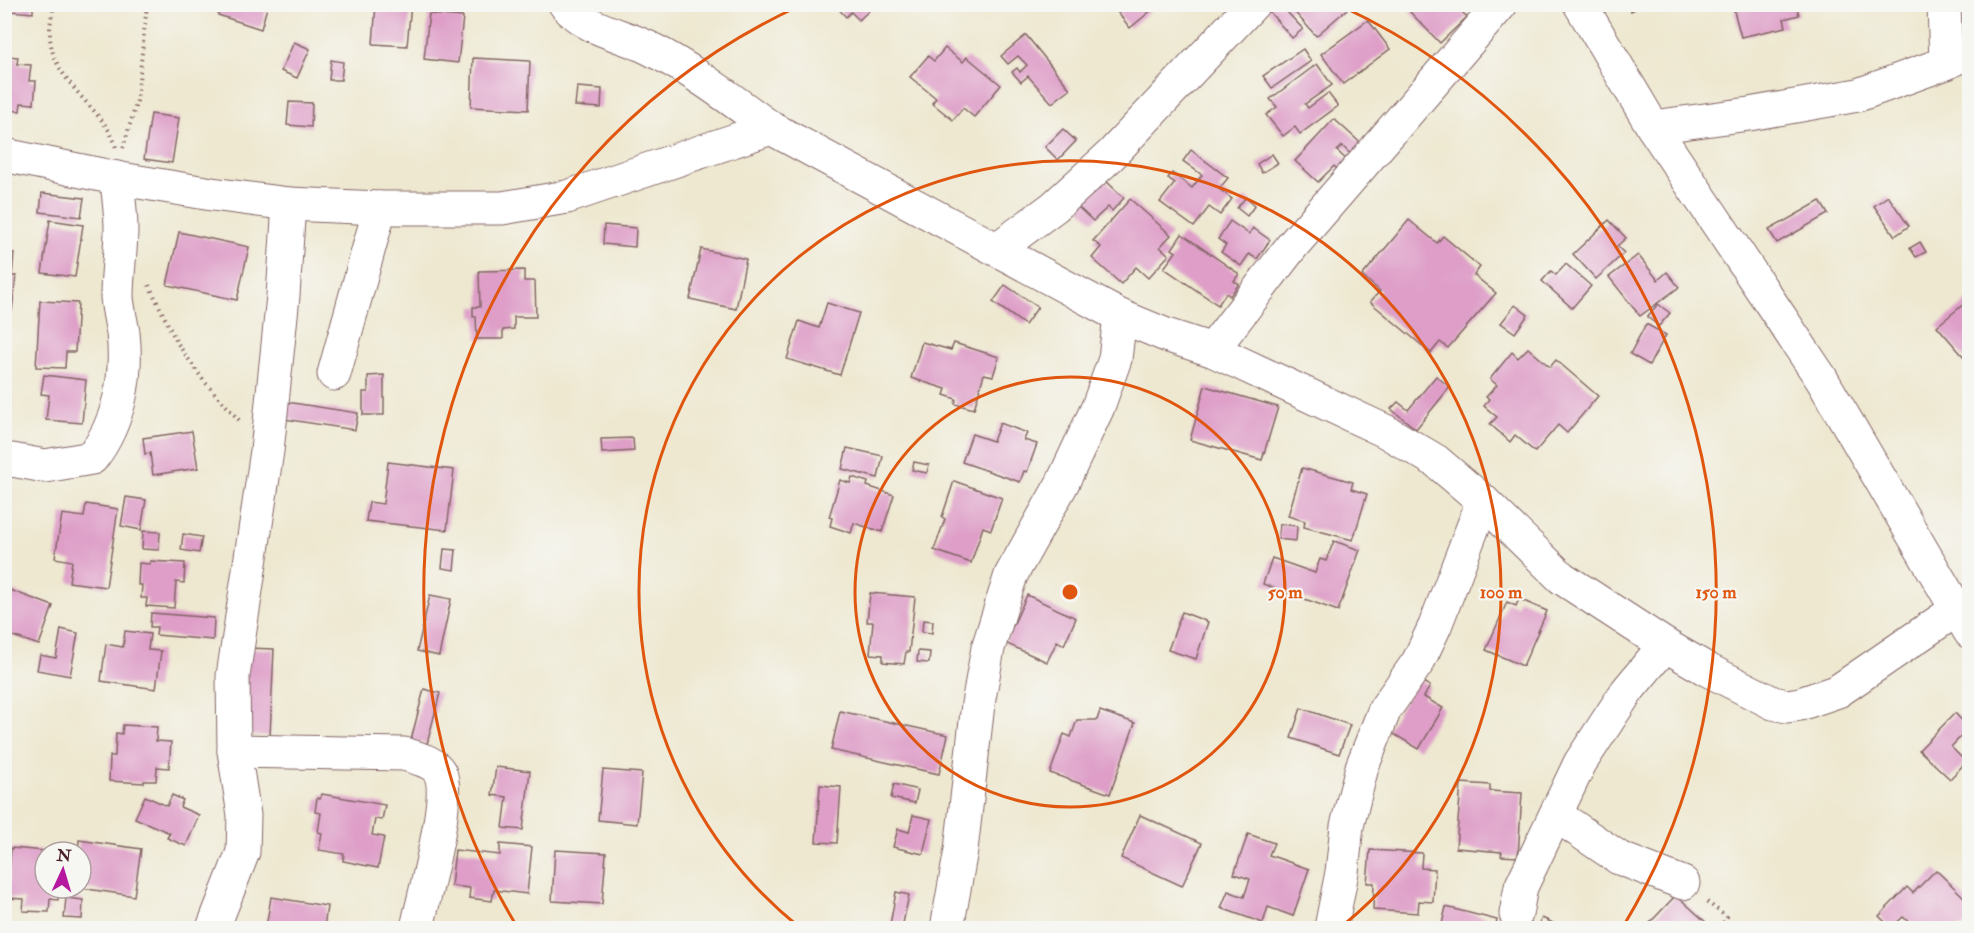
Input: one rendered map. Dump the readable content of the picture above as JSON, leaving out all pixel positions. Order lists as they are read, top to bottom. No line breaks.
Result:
{"north":"top","rings":["50 m","100 m","150 m"]}
